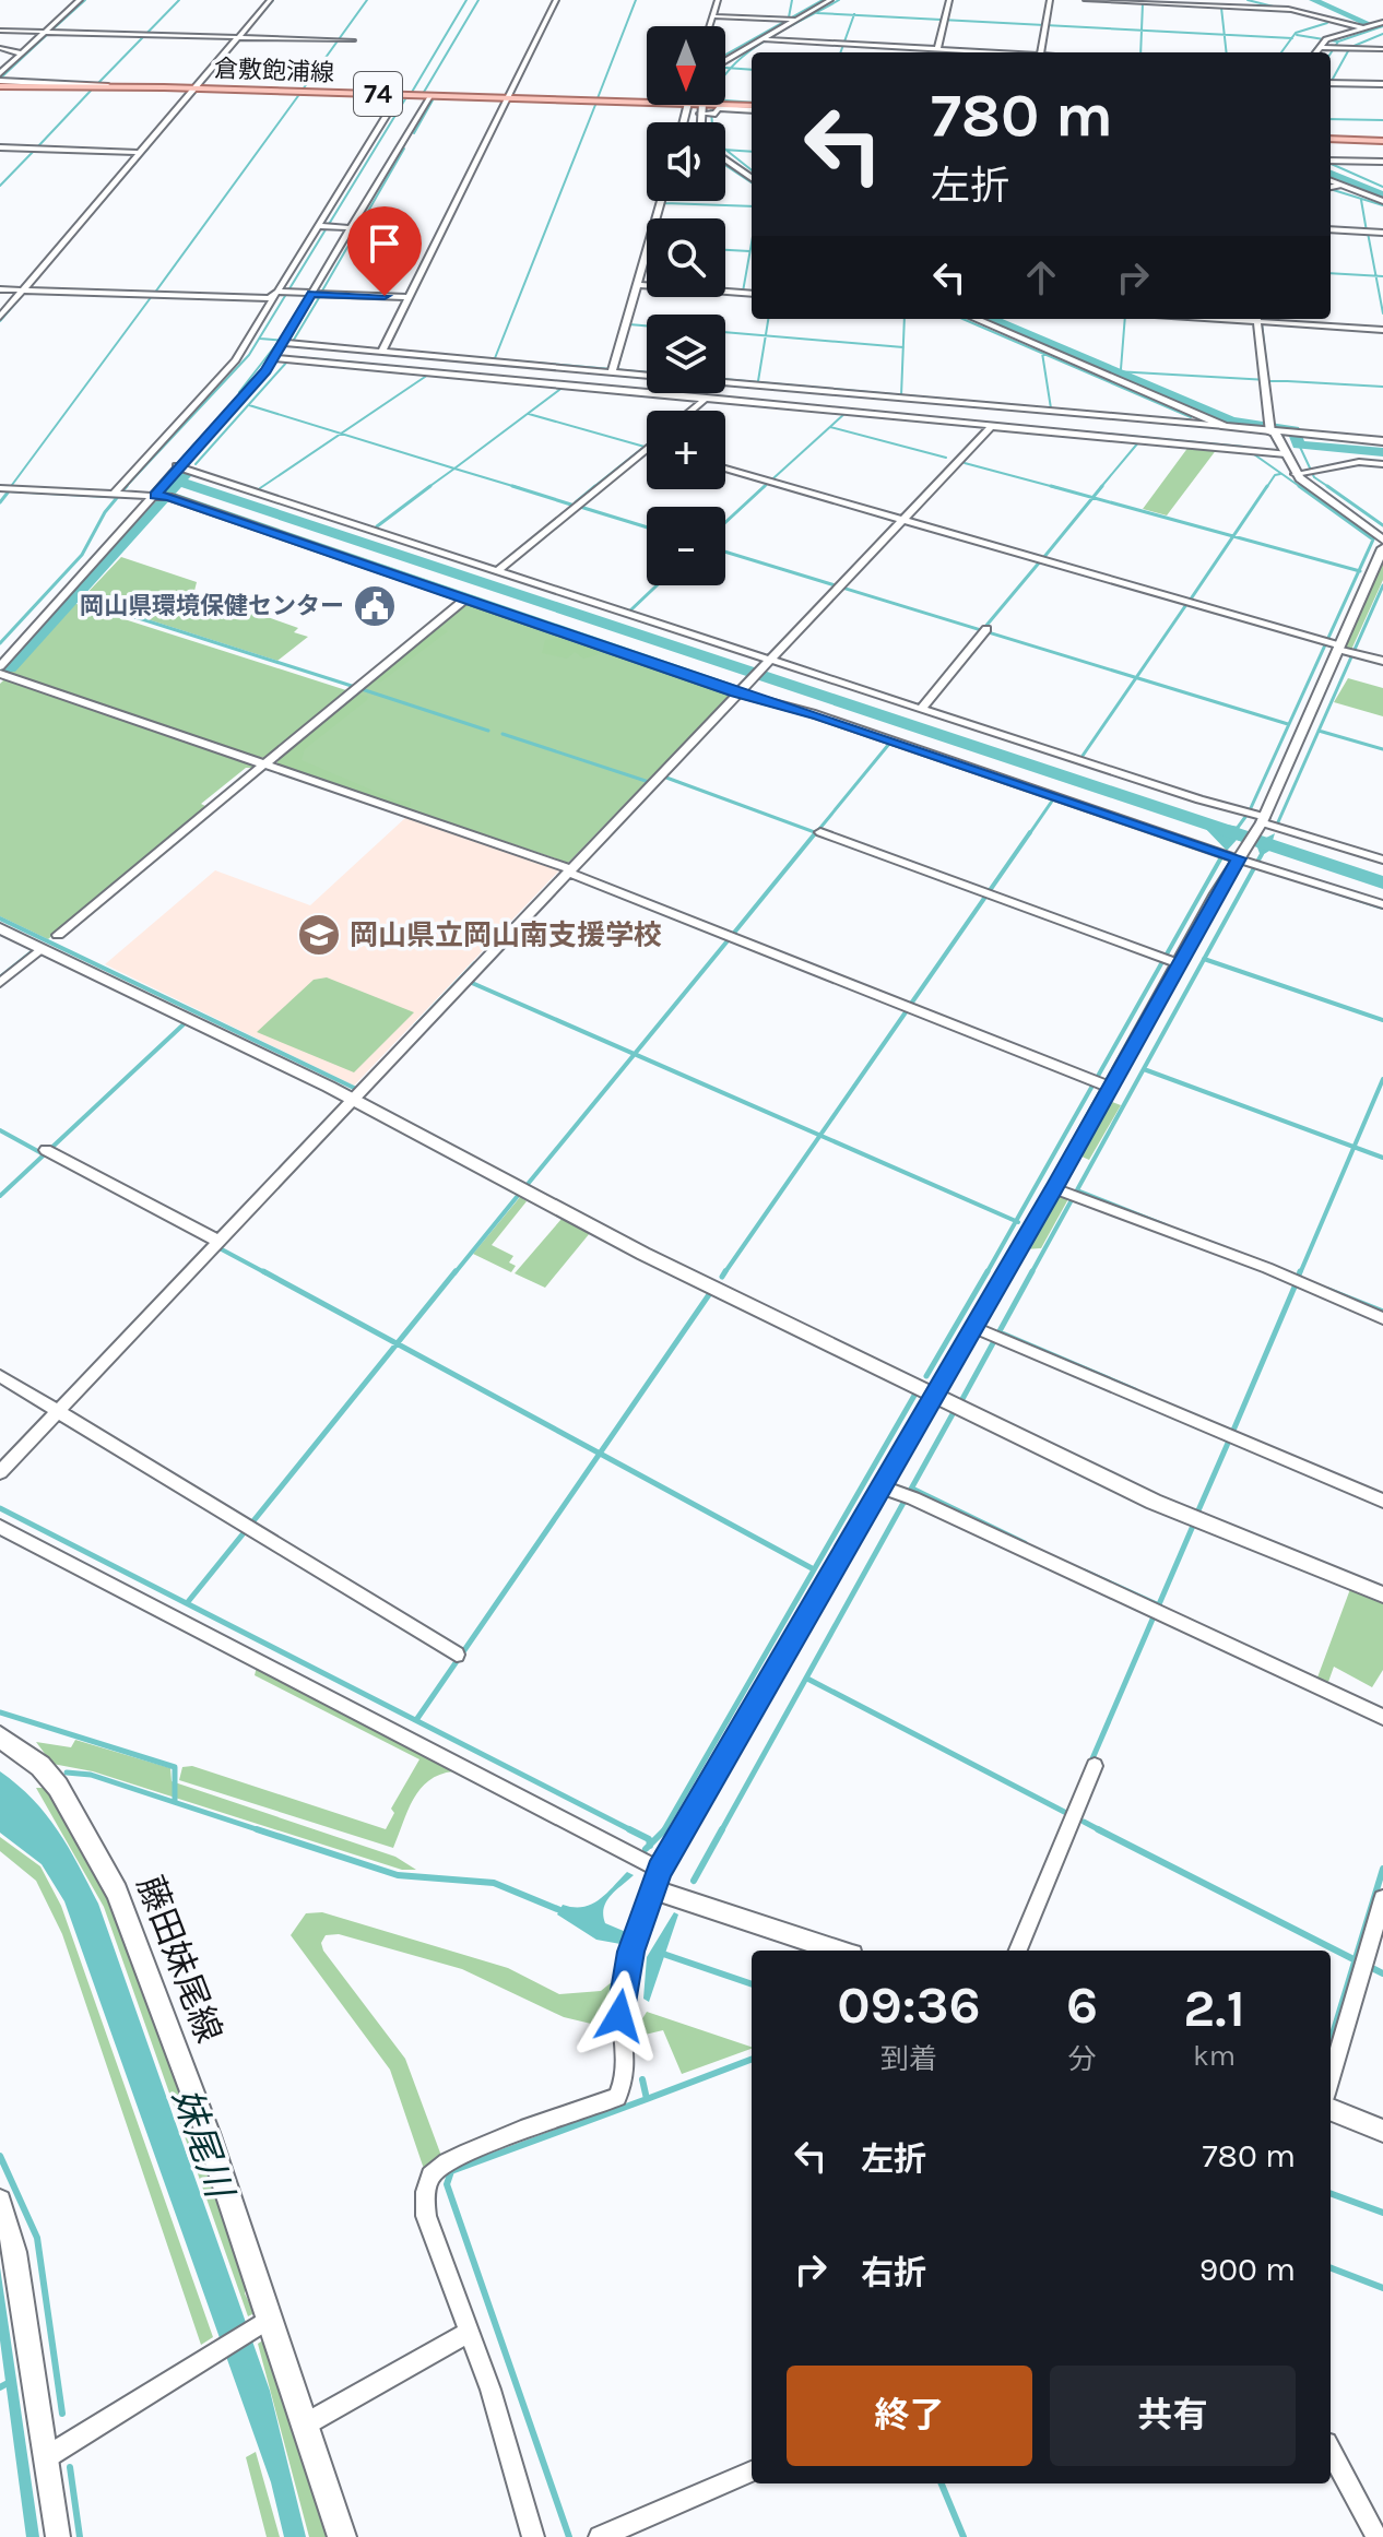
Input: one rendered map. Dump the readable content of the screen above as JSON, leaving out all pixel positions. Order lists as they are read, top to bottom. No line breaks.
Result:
{"streets":{"main road":["倉敷飽浦線","74","藤田妹尾線"]},"water":["妹尾川"],"places":{"public building":["岡山県環境保健センター"],"school or university":["岡山県立岡山南支援学校"]},"north":"bottom","page":{"map_buttons":["+","−"],"turn":["780 m","左折"],"eta":["09:36","到着","6","分","2.1","km"],"list":[{"name":"左折","value":"780 m"},{"name":"右折","value":"900 m"}],"buttons":["終了","共有"]}}
